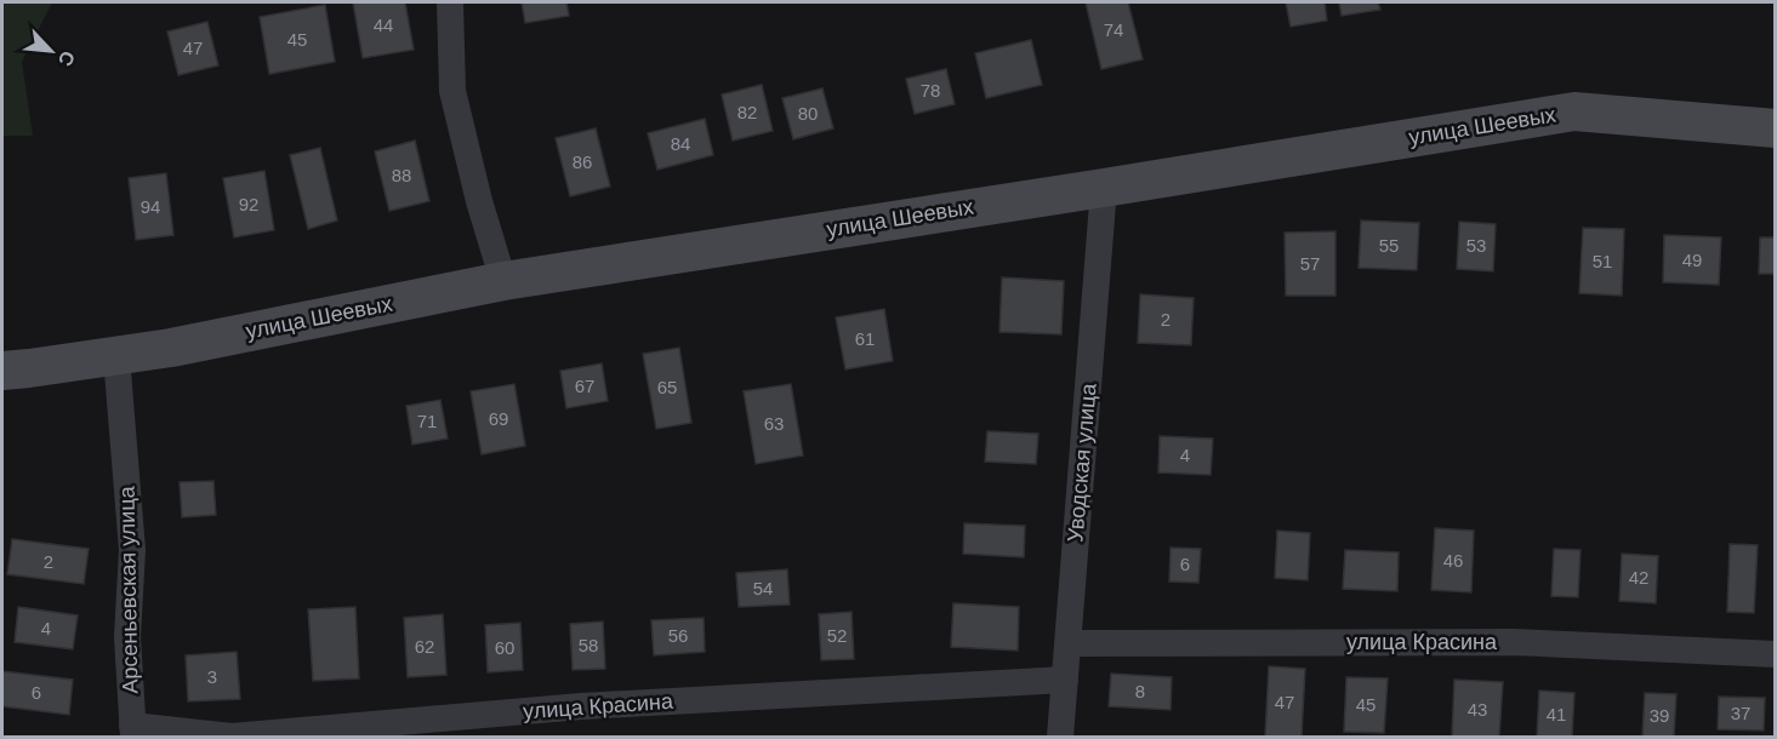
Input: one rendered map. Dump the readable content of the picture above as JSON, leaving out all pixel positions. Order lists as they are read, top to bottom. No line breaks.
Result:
{"streets":{"main road":["улица Шеевых"],"street":["Уводская улица","Арсеньевская улица","улица Красина"]},"crossings":[["улица Шеевых","Уводская улица"],["улица Шеевых","Арсеньевская улица"],["Уводская улица","улица Красина"],["Арсеньевская улица","улица Красина"]],"house_numbers":["44","74","45","47","78","82","80","84","86","88","92","94","55","53","49","51","57","2","61","67","65","69","71","63","4","46","2","6","42","54","4","56","52","58","62","60","3","8","6","47","45","43","37","41","39"],"north":"bottom right"}
